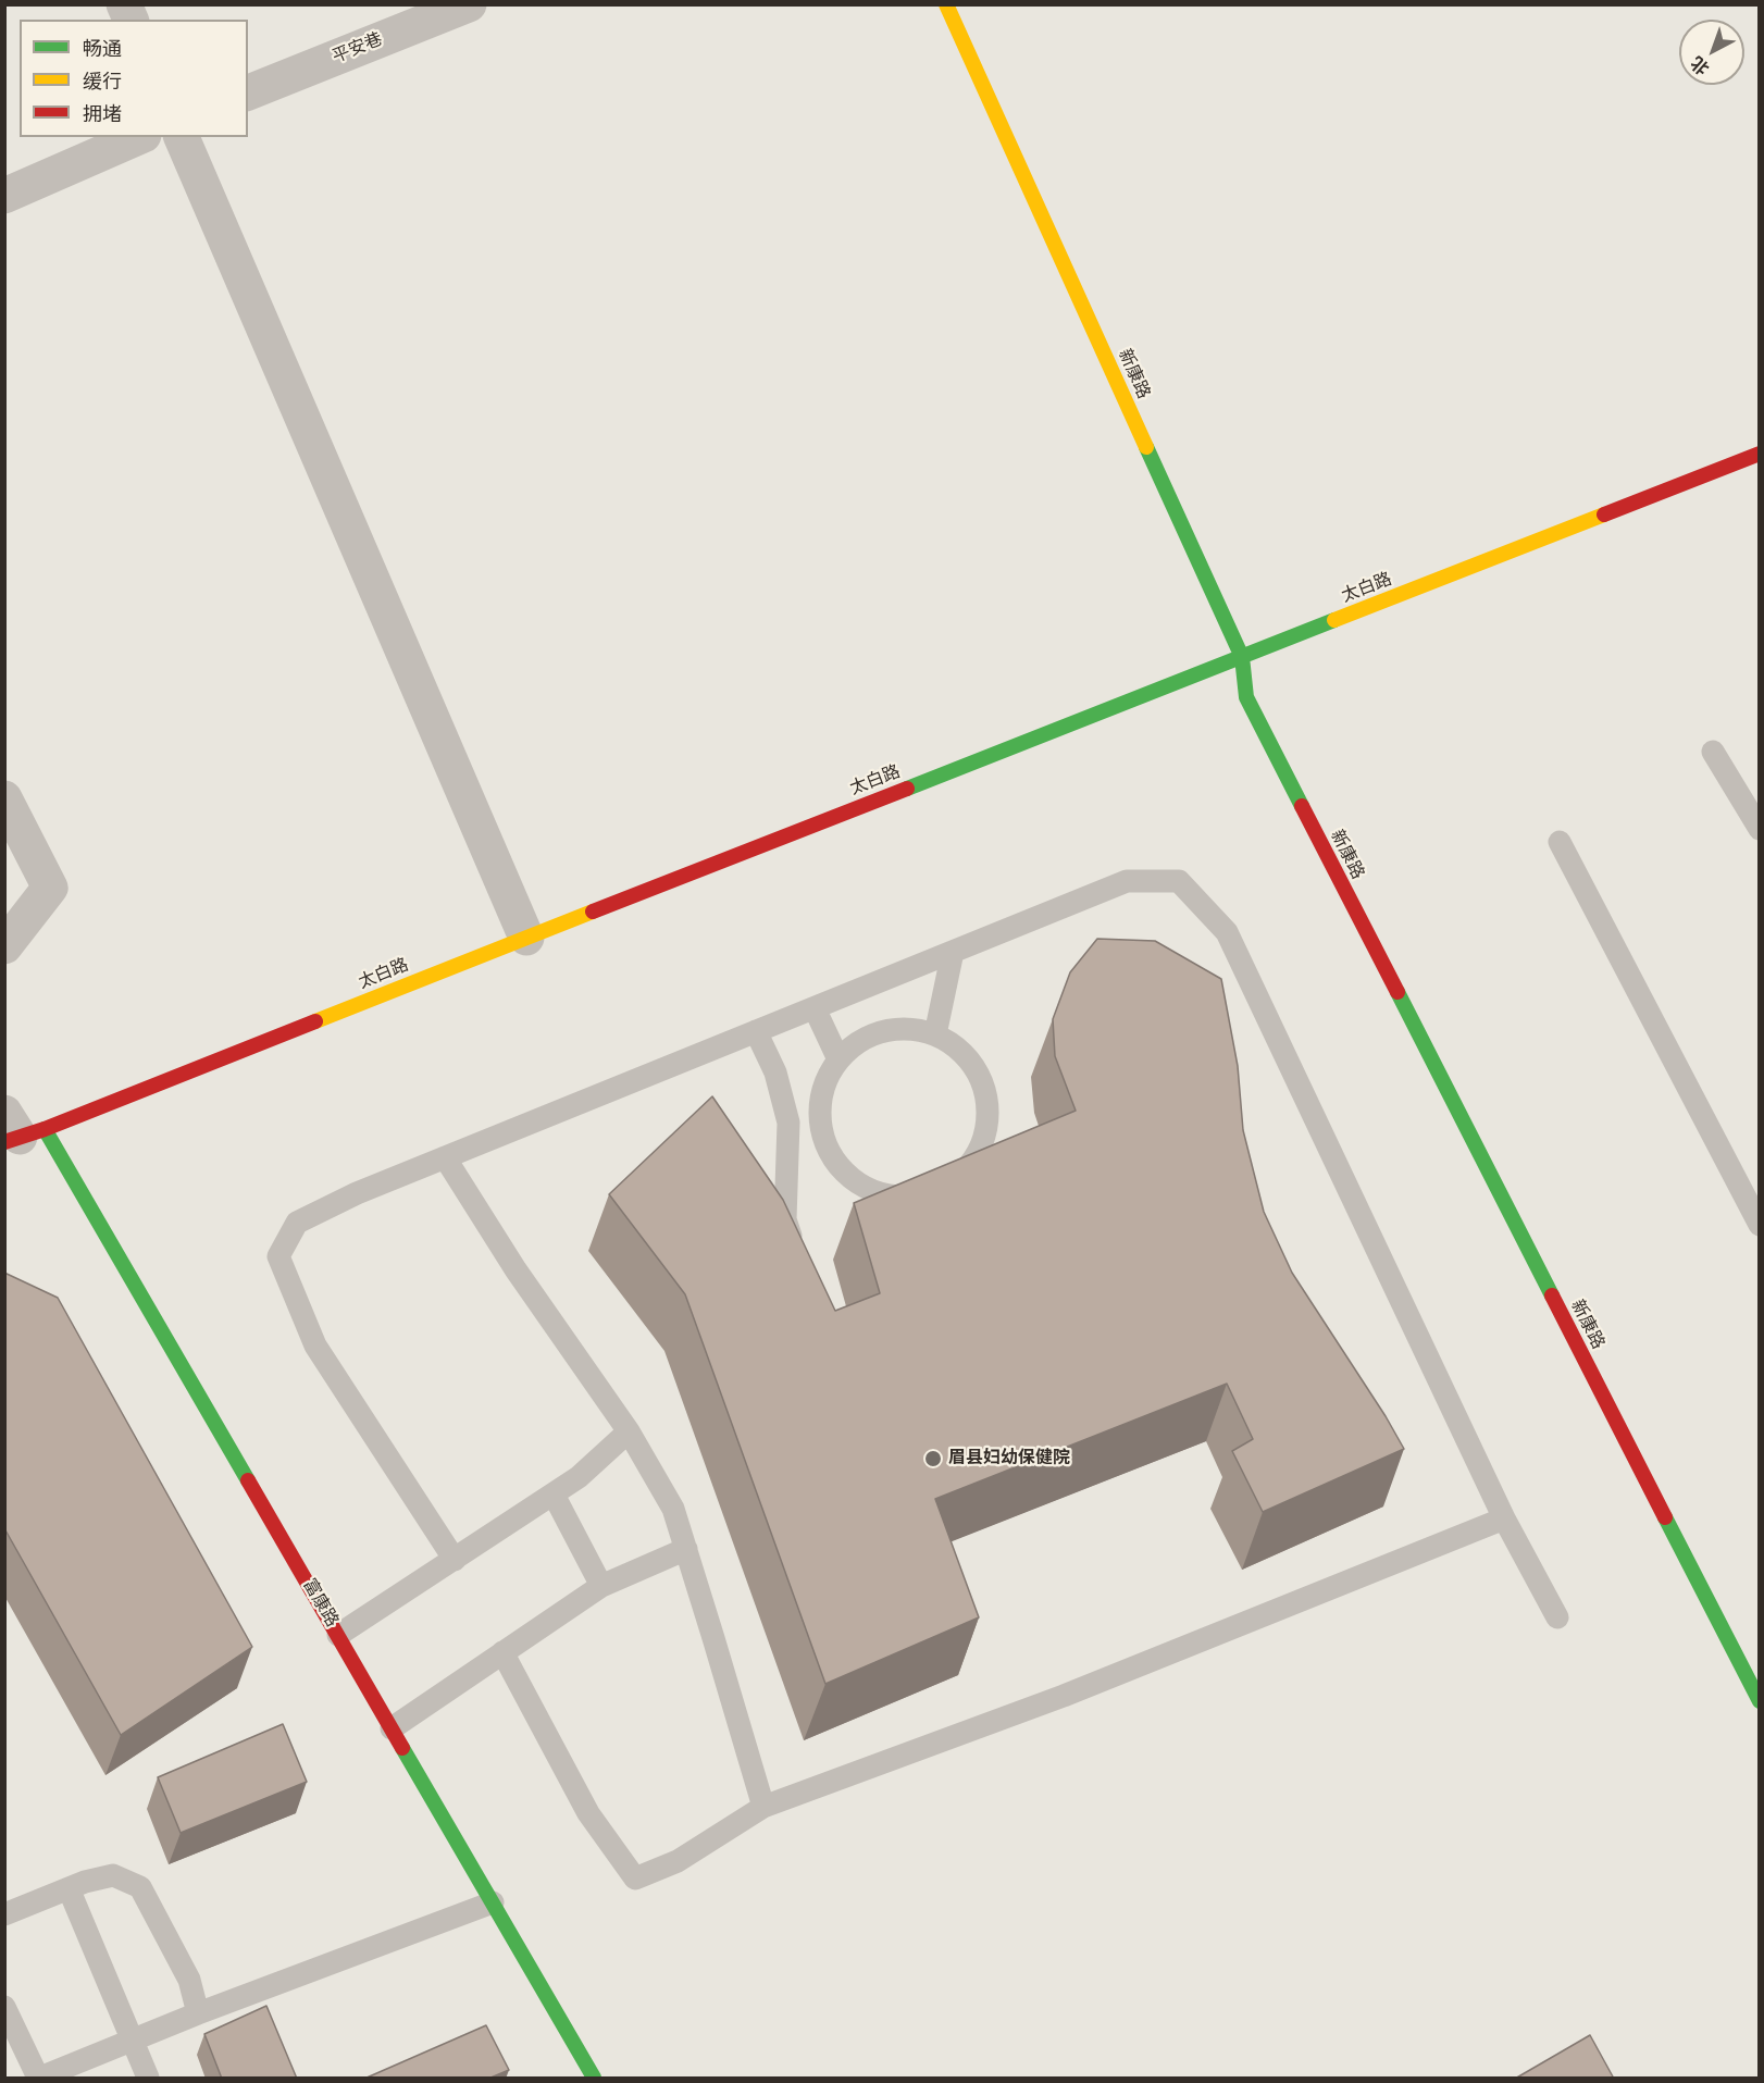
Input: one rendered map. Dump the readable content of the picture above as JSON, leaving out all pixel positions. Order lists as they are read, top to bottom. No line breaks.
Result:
{"streets":{"main road":["新康路","太白路","富康路"],"street":["平安巷"]},"crossings":[["新康路","太白路"],["太白路","富康路"]],"places":["眉县妇幼保健院"],"legend":["畅通","缓行","拥堵"],"north":"bottom left"}
